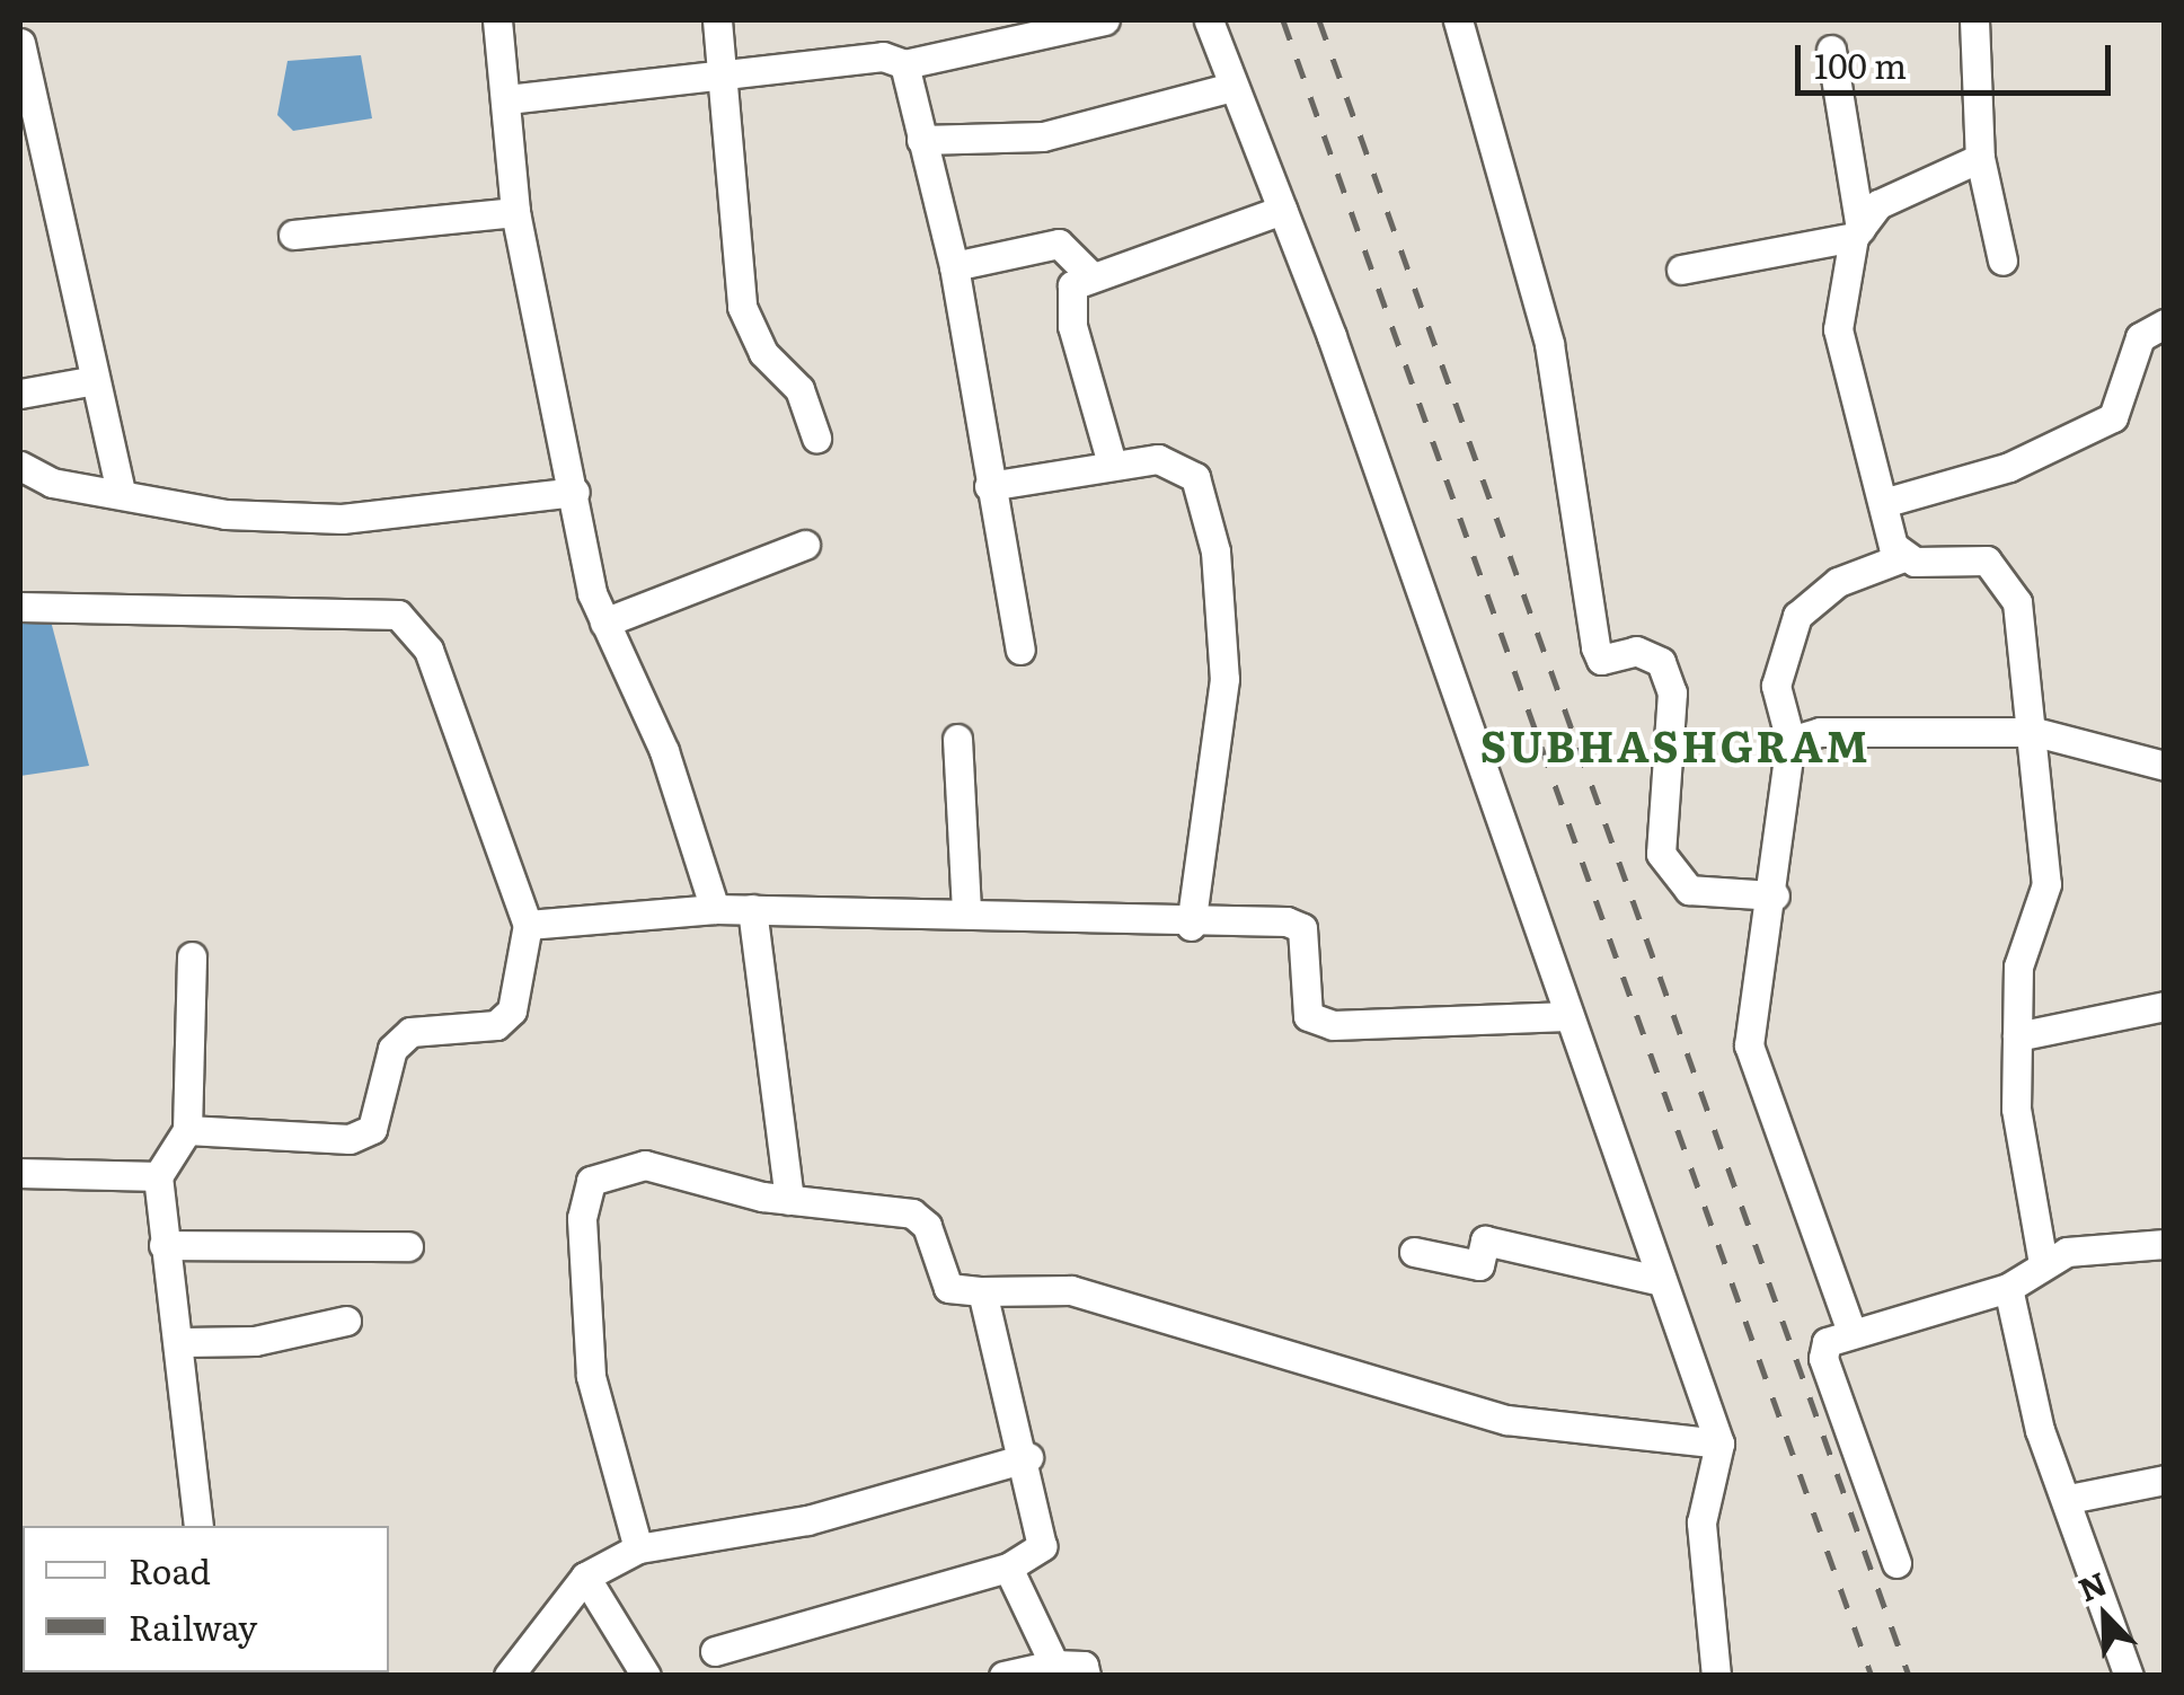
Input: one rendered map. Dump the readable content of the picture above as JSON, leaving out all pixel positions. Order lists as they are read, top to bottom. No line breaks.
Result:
{"districts":["SUBHASHGRAM"],"legend":["Road","Railway"],"scale_bar":"100 m","north":"top left"}
